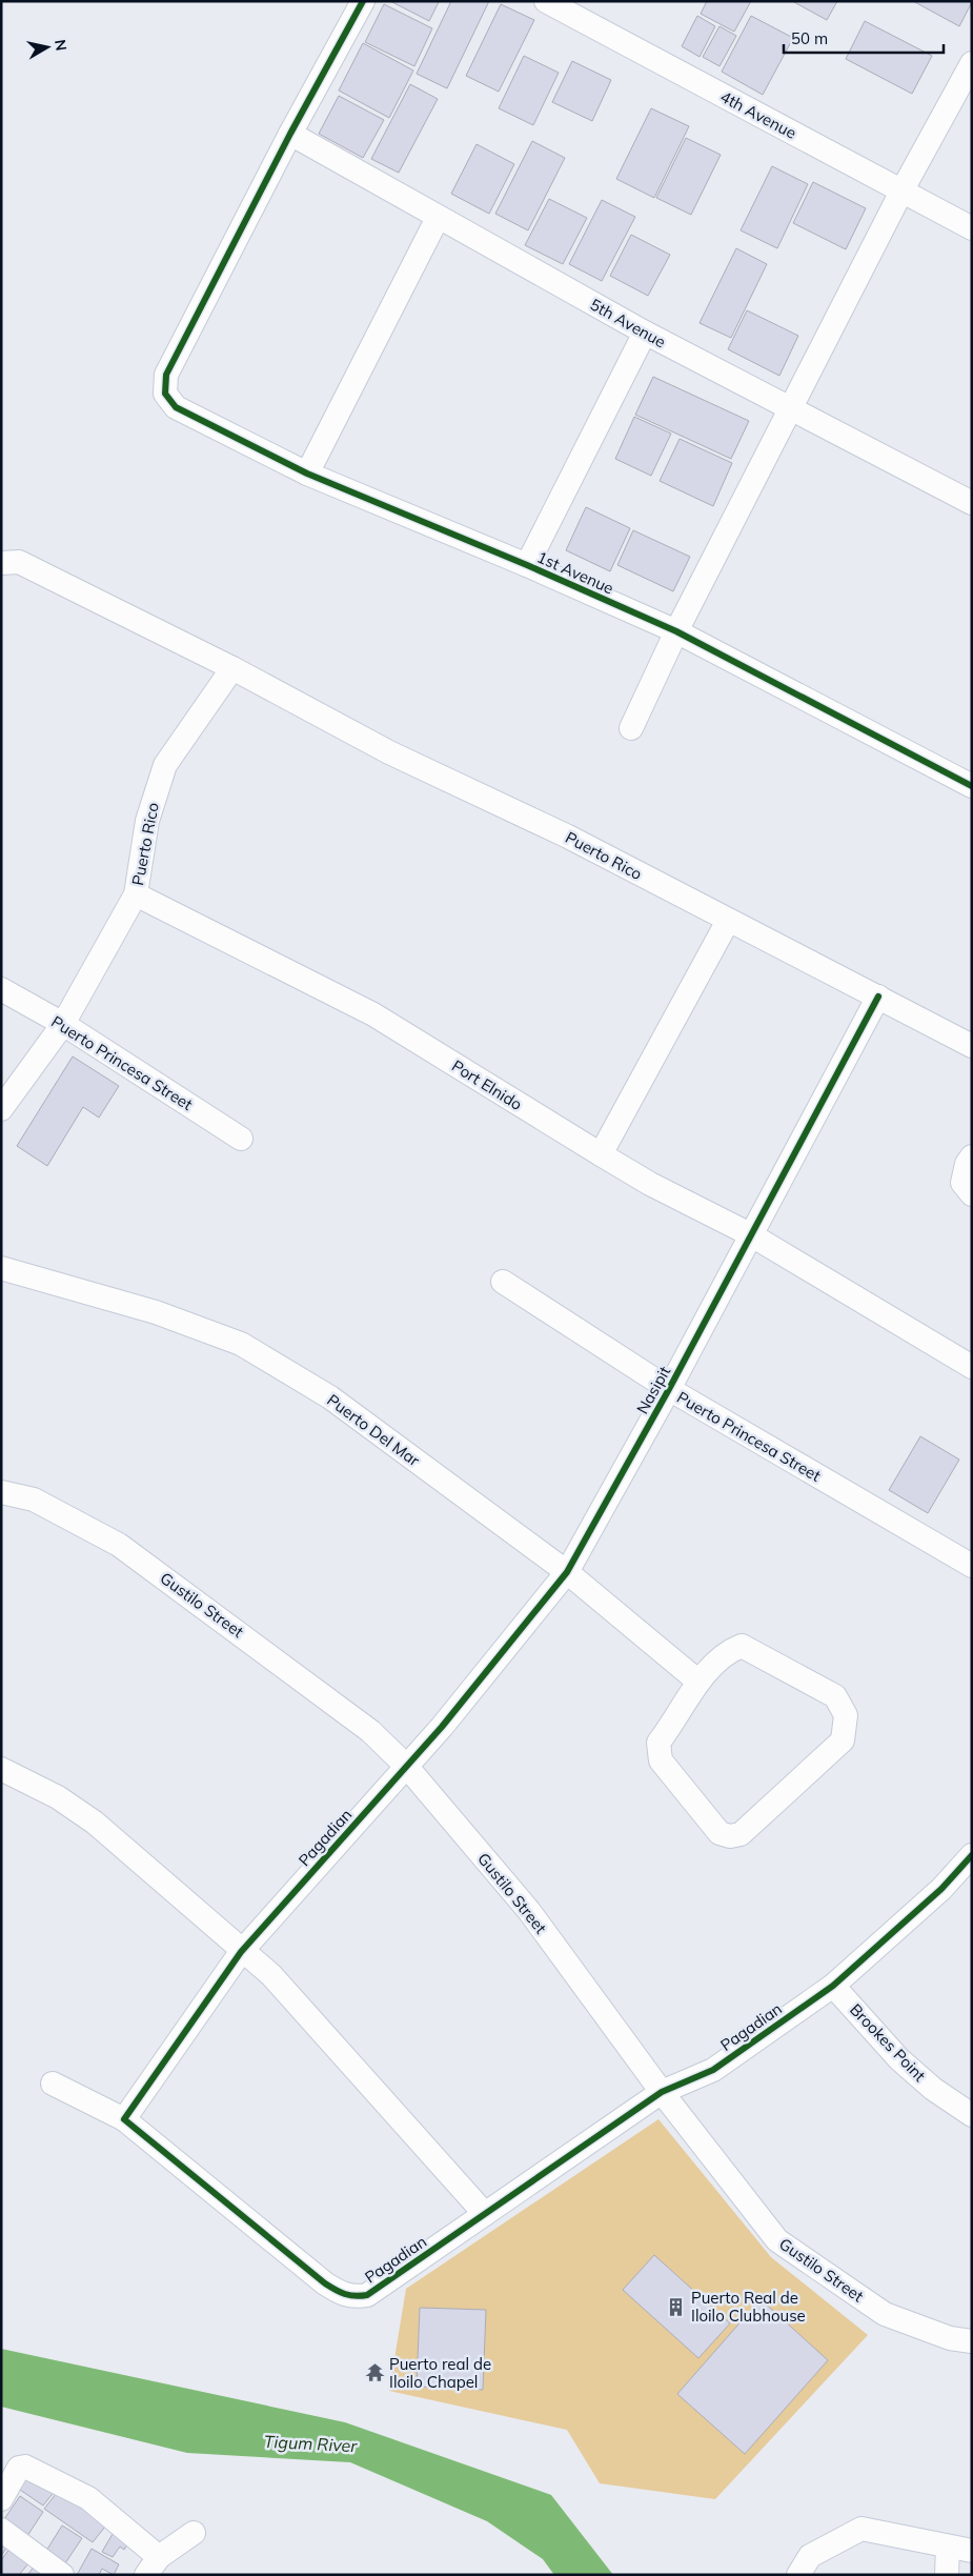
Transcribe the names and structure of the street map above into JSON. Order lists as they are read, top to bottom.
{
  "streets": {
    "street": [
      "4th Avenue",
      "5th Avenue",
      "1st Avenue",
      "Puerto Rico",
      "Puerto Princesa Street",
      "Port Elnido",
      "Nasipit",
      "Puerto Del Mar",
      "Gustilo Street",
      "Pagadian",
      "Brookes Point"
    ]
  },
  "crossings": [
    ["5th Avenue", "1st Avenue"],
    ["Puerto Rico", "Puerto Princesa Street"],
    ["Puerto Rico", "Port Elnido"],
    ["Puerto Rico", "Nasipit"],
    ["Puerto Princesa Street", "Nasipit"],
    ["Port Elnido", "Nasipit"],
    ["Nasipit", "Puerto Del Mar"],
    ["Nasipit", "Gustilo Street"],
    ["Nasipit", "Pagadian"],
    ["Gustilo Street", "Pagadian"],
    ["Pagadian", "Brookes Point"]
  ],
  "water": ["Tigum River"],
  "places": {
    "building": ["Puerto Real de Iloilo Clubhouse"],
    "temple": ["Puerto real de Iloilo Chapel"]
  },
  "scale_bar": "50 m",
  "north": "right"
}
